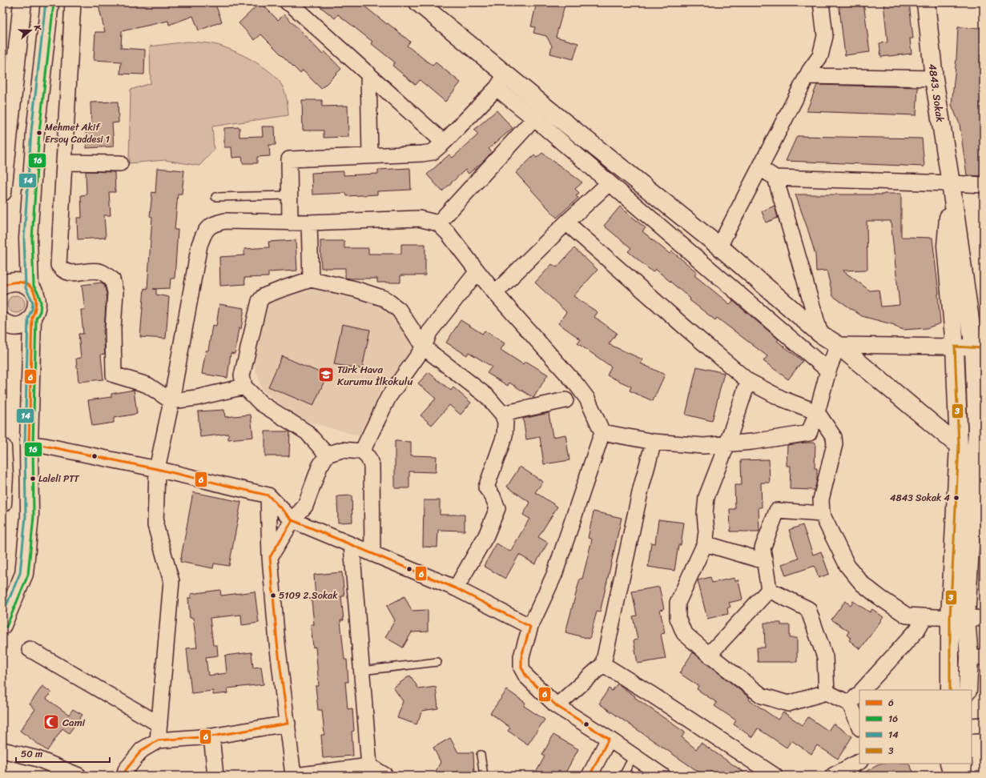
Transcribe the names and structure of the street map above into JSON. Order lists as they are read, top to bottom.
{
  "streets": {
    "street": ["4843. Sokak"]
  },
  "places": {
    "other": [
      "Mehmet Akif Ersoy Caddesi 1",
      "Laleli PTT",
      "4843 Sokak 4",
      "5109 2.Sokak"
    ],
    "school or university": ["Türk Hava Kurumu İlkokulu"],
    "mosque": ["Cami"]
  },
  "lines": [
    "transit line 14",
    "transit line 16",
    "transit line 6",
    "transit line 3"
  ],
  "legend": [
    "6",
    "16",
    "14",
    "3"
  ],
  "scale_bar": "50 m",
  "north": "right"
}
